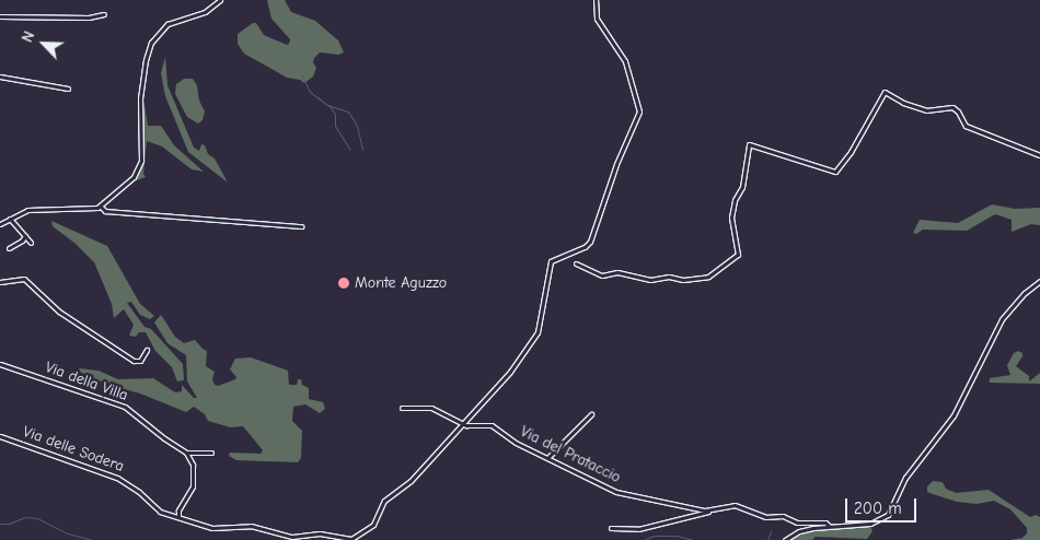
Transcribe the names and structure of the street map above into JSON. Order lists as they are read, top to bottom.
{
  "streets": {
    "street": ["Via della Villa", "Via delle Sodera", "Via del Prataccio"]
  },
  "places": ["Monte Aguzzo"],
  "scale_bar": "200 m",
  "north": "top left"
}
